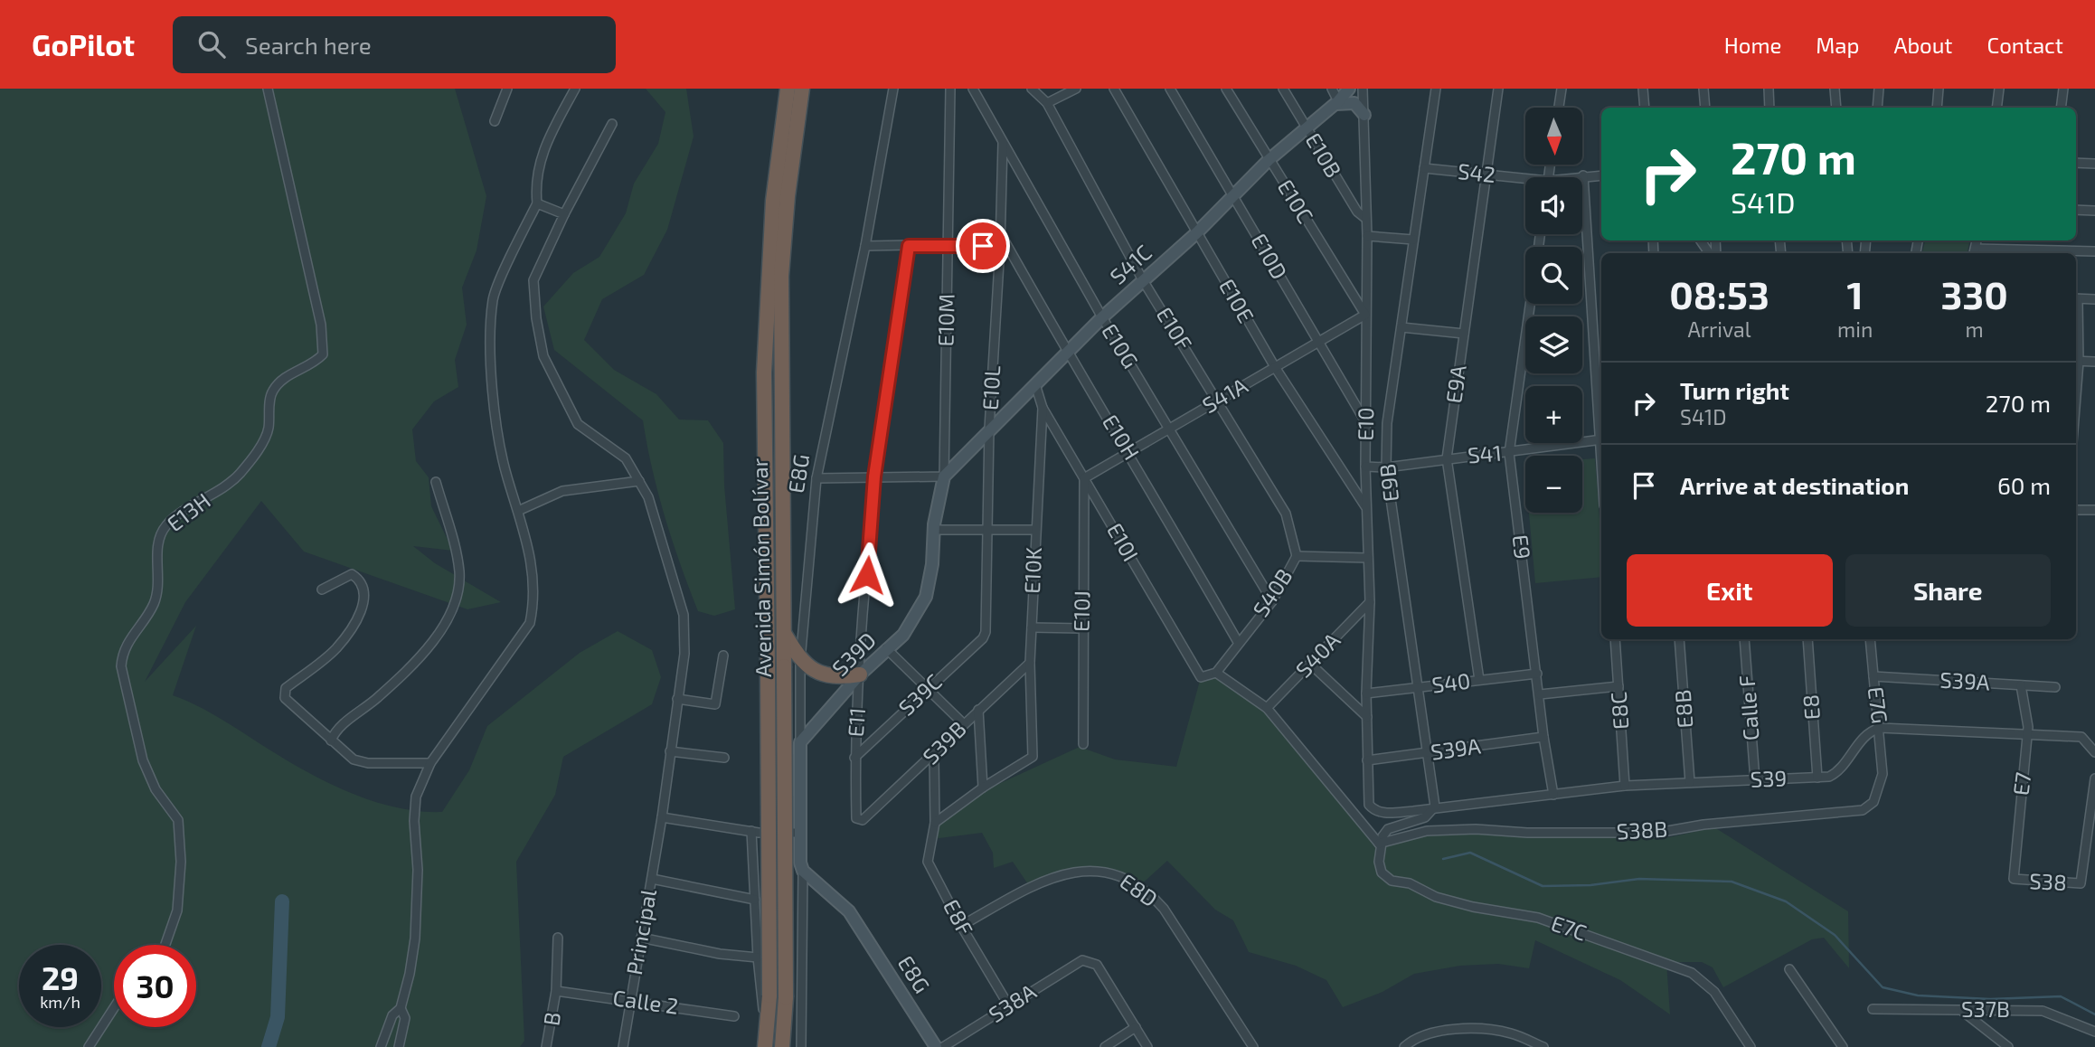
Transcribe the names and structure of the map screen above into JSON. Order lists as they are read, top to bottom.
{
  "streets": {
    "highway": ["Avenida Simón Bolívar"],
    "street": [
      "E10B",
      "S42",
      "E10C",
      "E10D",
      "S41C",
      "E10E",
      "E10M",
      "E10F",
      "E10G",
      "E9A",
      "E10L",
      "S41A",
      "E10",
      "E10H",
      "S41",
      "E8G",
      "E9B",
      "E13H",
      "E10I",
      "E9",
      "E10K",
      "S40B",
      "E10J",
      "S39D",
      "S40A",
      "S39A",
      "S40",
      "S39C",
      "E7G",
      "E8",
      "Calle F",
      "E8B",
      "E8C",
      "E11",
      "S39B",
      "S39",
      "E7",
      "S38B",
      "S38",
      "E8D",
      "E8F",
      "E7C",
      "Principal",
      "Calle 2",
      "S38A",
      "S37B",
      "B"
    ]
  },
  "crossings": [
    ["E10B", "S41C"],
    ["E10B", "E10"],
    ["S42", "E9A"],
    ["S42", "E9B"],
    ["E10C", "S41C"],
    ["E10C", "S41A"],
    ["E10C", "E10"],
    ["E10D", "S41C"],
    ["E10D", "S41A"],
    ["E10D", "E10"],
    ["S41C", "E10E"],
    ["S41C", "E10M"],
    ["S41C", "E10F"],
    ["S41C", "E10G"],
    ["S41C", "E10L"],
    ["S41C", "E10H"],
    ["S41C", "E10K"],
    ["S41C", "S39D"],
    ["E10E", "S41A"],
    ["E10E", "E10"],
    ["E10M", "S39D"],
    ["E10F", "S41A"],
    ["E10F", "S40B"],
    ["E10G", "E10L"],
    ["E10G", "S41A"],
    ["E10G", "S40B"],
    ["E9A", "S41"],
    ["E9A", "S40"],
    ["E10L", "E10H"],
    ["E10L", "S39C"],
    ["S41A", "E10"],
    ["S41A", "E10H"],
    ["S41A", "E10I"],
    ["S41A", "E10J"],
    ["E10", "S41"],
    ["E10", "E9B"],
    ["E10", "S40B"],
    ["E10", "S40A"],
    ["E10", "S39A"],
    ["E10", "S40"],
    ["E10", "S39"],
    ["E10H", "S40B"],
    ["S41", "E9B"],
    ["S41", "E9"],
    ["E8G", "S39D"],
    ["E9B", "S39A"],
    ["E9B", "S40"],
    ["E9B", "S39"],
    ["E10I", "E10K"],
    ["E10I", "S40B"],
    ["E10I", "E10J"],
    ["E9", "S39A"],
    ["E9", "S40"],
    ["E9", "S39"],
    ["E10K", "S39B"],
    ["S39D", "E11"],
    ["S39A", "E7G"],
    ["S39A", "E7"],
    ["S39C", "E11"],
    ["E7G", "S39"],
    ["E7G", "S38B"],
    ["E8", "S39"],
    ["Calle F", "S39"],
    ["E8B", "S39"],
    ["E8C", "S39"],
    ["E11", "S39B"],
    ["S39B", "E8F"],
    ["E7", "S38"],
    ["S38B", "E7C"],
    ["E8D", "E8F"],
    ["E8F", "S38A"],
    ["Principal", "Calle 2"],
    ["Calle 2", "B"]
  ],
  "north": "bottom",
  "page": {
    "header": "GoPilot",
    "search": "Search here",
    "nav": [
      "Home",
      "Map",
      "About",
      "Contact"
    ],
    "map_buttons": ["+", "−"],
    "turn": ["270 m", "S41D"],
    "eta": [
      "08:53",
      "Arrival",
      "1",
      "min",
      "330",
      "m"
    ],
    "list": [
      {
        "name": "Turn right",
        "note": "S41D",
        "value": "270 m"
      },
      {
        "name": "Arrive at destination",
        "value": "60 m"
      }
    ],
    "buttons": ["Exit", "Share"],
    "speed": "29 km/h",
    "limit": "30"
  }
}
